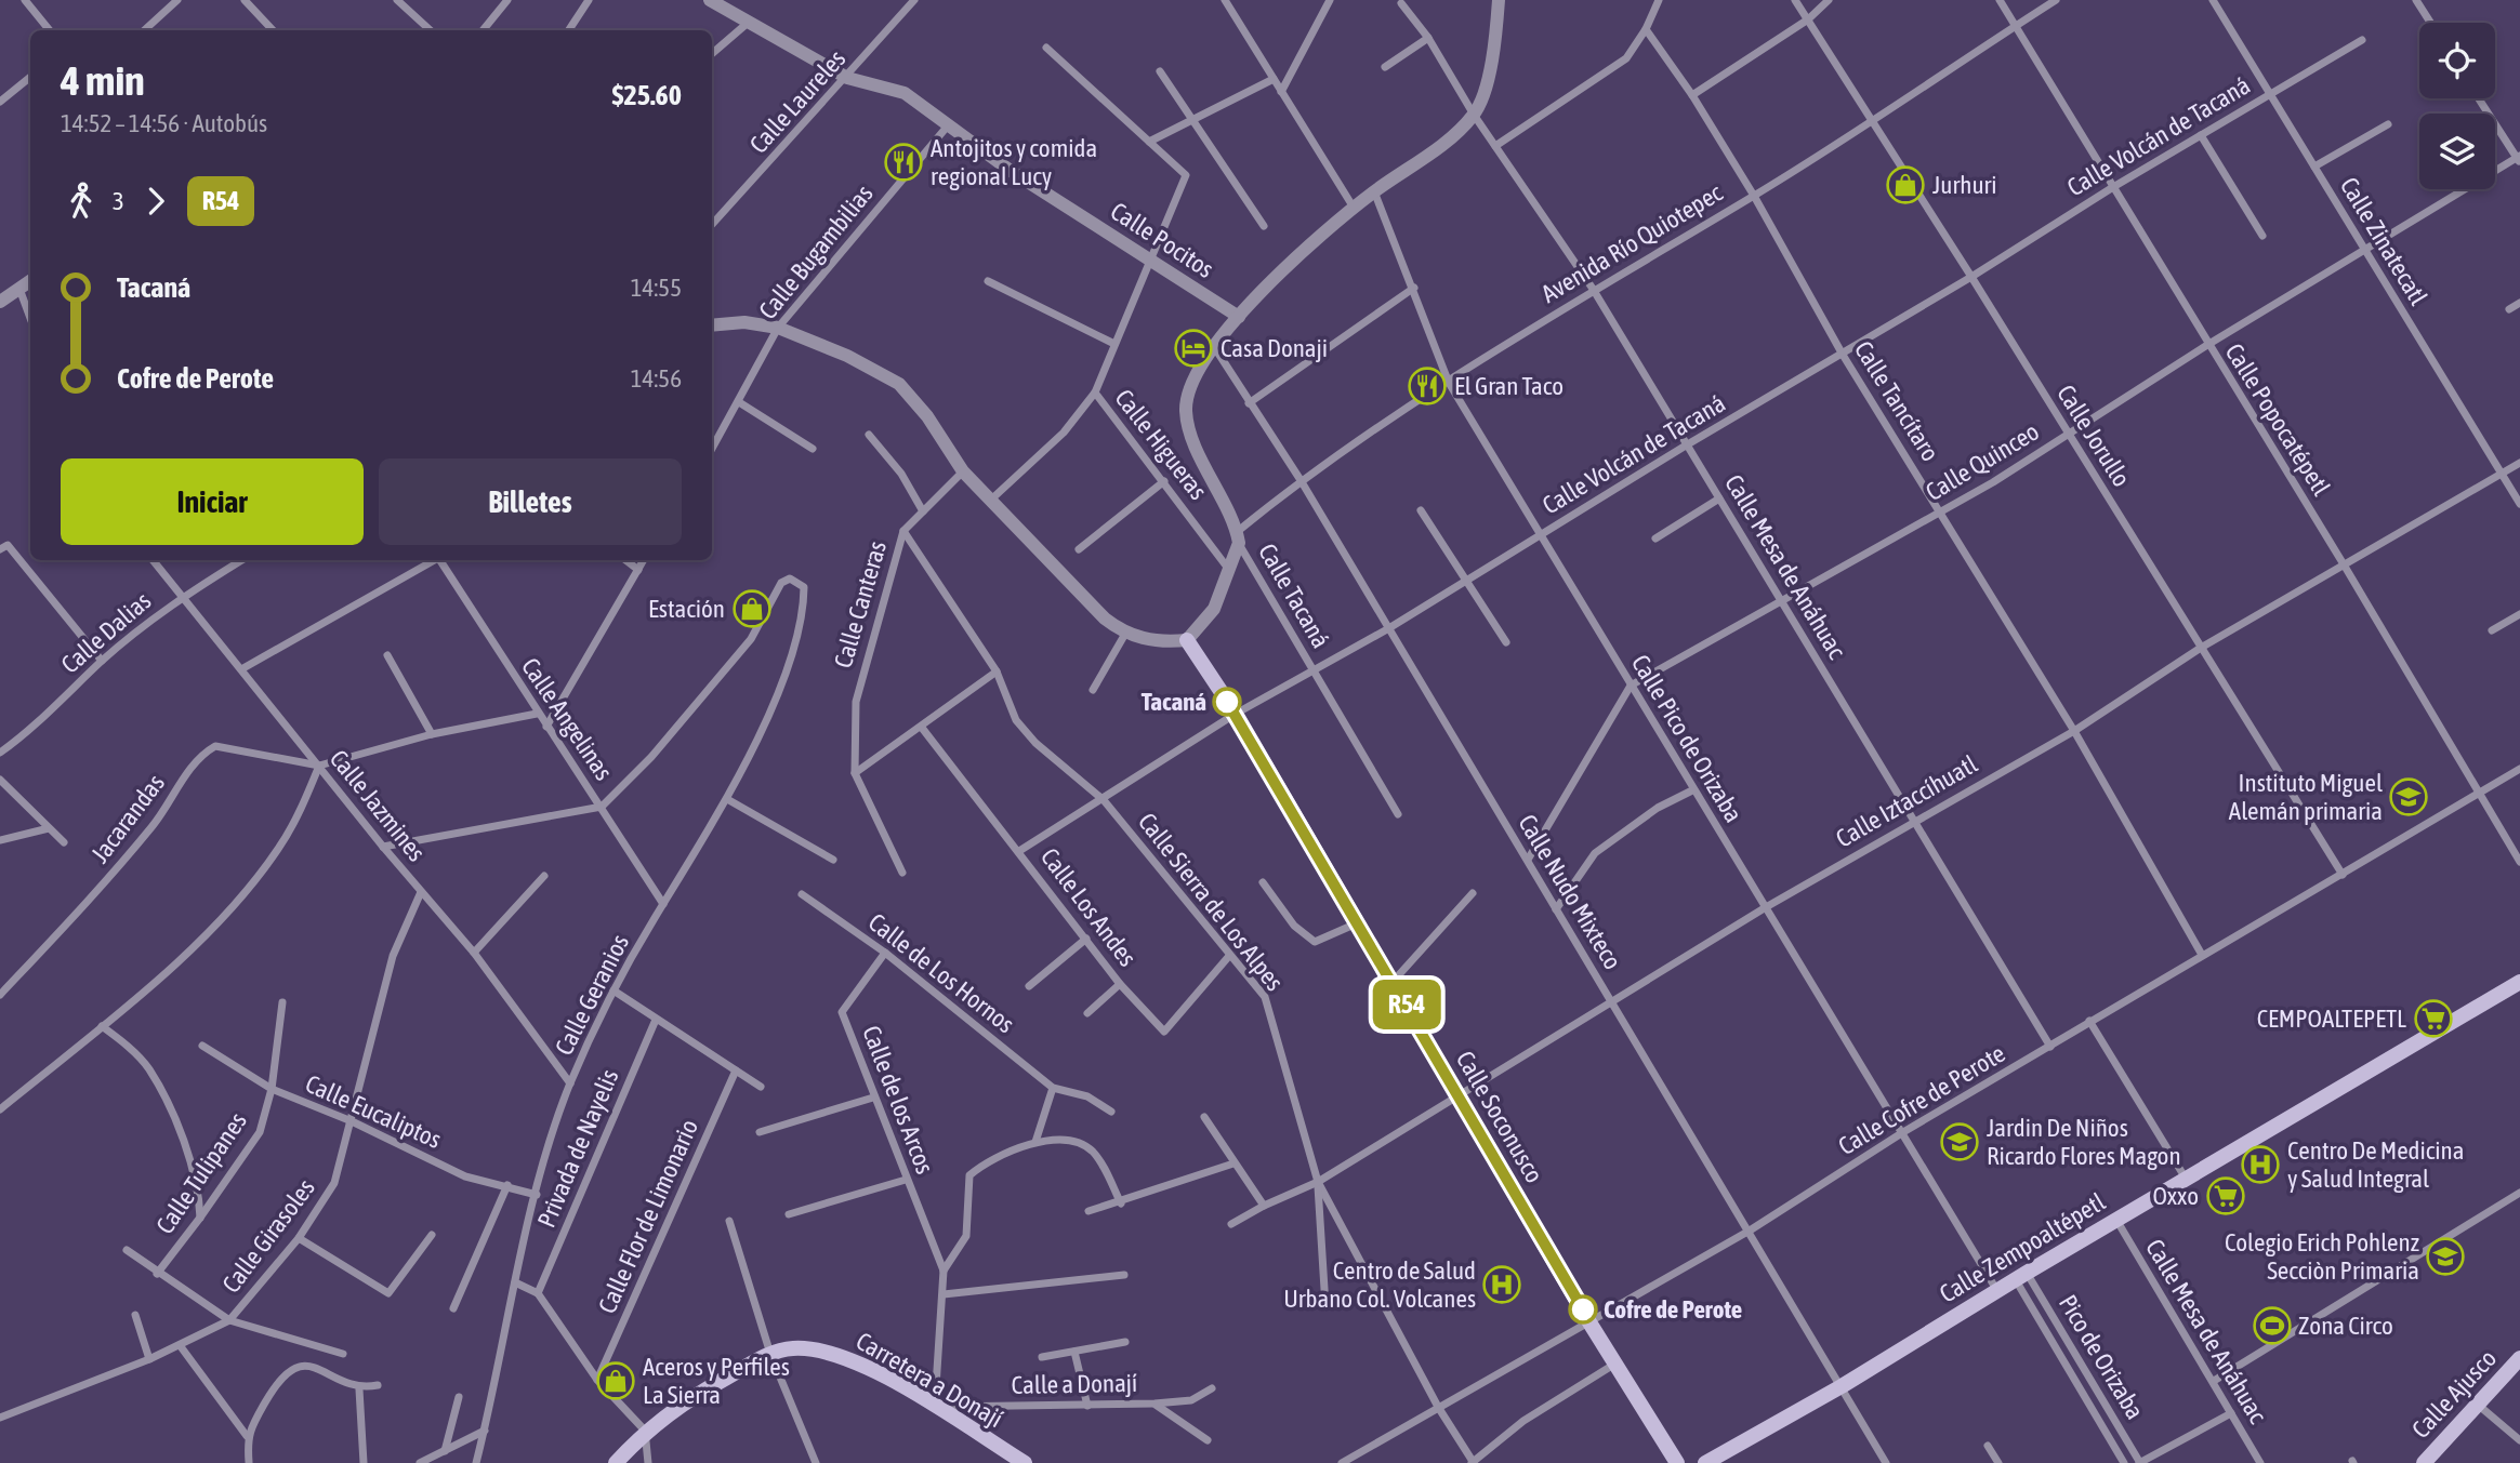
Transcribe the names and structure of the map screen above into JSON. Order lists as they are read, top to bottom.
{
  "streets": {
    "main road": [
      "Calle Soconusco",
      "Calle Zempoaltépetl",
      "Carretera a Donají",
      "Calle Ajusco"
    ],
    "street": [
      "Calle Laureles",
      "Calle Volcán de Tacaná",
      "Calle Pocitos",
      "Calle Zinatecatl",
      "Avenida Río Quiotepec",
      "Calle Bugambilias",
      "Calle Tancítaro",
      "Calle Popocatépetl",
      "Calle Jorullo",
      "Calle Higueras",
      "Calle Quinceo",
      "Calle Mesa de Anáhuac",
      "Calle Tacaná",
      "Calle Canteras",
      "Calle Dalias",
      "Calle Angelinas",
      "Calle Pico de Orizaba",
      "Calle Iztaccíhuatl",
      "Calle Jazmines",
      "Jacarandas",
      "Calle Nudo Mixteco",
      "Calle Sierra de Los Alpes",
      "Calle Los Andes",
      "Calle de Los Hornos",
      "Calle Geranios",
      "Calle de los Arcos",
      "Calle Cofre de Perote",
      "Calle Eucaliptos",
      "Privada de Nayelis",
      "Calle Tulipanes",
      "Calle Flor de Limonario",
      "Calle Girasoles",
      "Pico de Orizaba",
      "Calle a Donají"
    ]
  },
  "crossings": [
    ["Calle Laureles", "Calle Pocitos"],
    ["Calle Volcán de Tacaná", "Calle Zinatecatl"],
    ["Calle Volcán de Tacaná", "Calle Tancítaro"],
    ["Calle Volcán de Tacaná", "Calle Popocatépetl"],
    ["Calle Volcán de Tacaná", "Calle Jorullo"],
    ["Calle Volcán de Tacaná", "Calle Mesa de Anáhuac"],
    ["Calle Volcán de Tacaná", "Calle Tacaná"],
    ["Calle Volcán de Tacaná", "Calle Pico de Orizaba"],
    ["Calle Volcán de Tacaná", "Calle Nudo Mixteco"],
    ["Calle Volcán de Tacaná", "Calle Sierra de Los Alpes"],
    ["Calle Volcán de Tacaná", "Calle Los Andes"],
    ["Calle Volcán de Tacaná", "Calle Soconusco"],
    ["Calle Pocitos", "Calle Bugambilias"],
    ["Calle Pocitos", "Calle Higueras"],
    ["Calle Zinatecatl", "Calle Quinceo"],
    ["Calle Zinatecatl", "Calle Iztaccíhuatl"],
    ["Avenida Río Quiotepec", "Calle Tancítaro"],
    ["Avenida Río Quiotepec", "Calle Popocatépetl"],
    ["Avenida Río Quiotepec", "Calle Jorullo"],
    ["Avenida Río Quiotepec", "Calle Mesa de Anáhuac"],
    ["Avenida Río Quiotepec", "Calle Tacaná"],
    ["Avenida Río Quiotepec", "Calle Pico de Orizaba"],
    ["Avenida Río Quiotepec", "Calle Nudo Mixteco"],
    ["Calle Tancítaro", "Calle Quinceo"],
    ["Calle Tancítaro", "Calle Iztaccíhuatl"],
    ["Calle Tancítaro", "Calle Cofre de Perote"],
    ["Calle Popocatépetl", "Calle Quinceo"],
    ["Calle Popocatépetl", "Calle Iztaccíhuatl"],
    ["Calle Popocatépetl", "Calle Cofre de Perote"],
    ["Calle Jorullo", "Calle Quinceo"],
    ["Calle Jorullo", "Calle Iztaccíhuatl"],
    ["Calle Jorullo", "Calle Cofre de Perote"],
    ["Calle Quinceo", "Calle Mesa de Anáhuac"],
    ["Calle Quinceo", "Calle Pico de Orizaba"],
    ["Calle Quinceo", "Calle Nudo Mixteco"],
    ["Calle Mesa de Anáhuac", "Calle Iztaccíhuatl"],
    ["Calle Mesa de Anáhuac", "Calle Cofre de Perote"],
    ["Calle Mesa de Anáhuac", "Calle Zempoaltépetl"],
    ["Calle Canteras", "Calle Sierra de Los Alpes"],
    ["Calle Dalias", "Calle Jazmines"],
    ["Calle Angelinas", "Calle Geranios"],
    ["Calle Pico de Orizaba", "Calle Iztaccíhuatl"],
    ["Calle Pico de Orizaba", "Calle Cofre de Perote"],
    ["Calle Pico de Orizaba", "Calle Zempoaltépetl"],
    ["Calle Iztaccíhuatl", "Calle Nudo Mixteco"],
    ["Calle Iztaccíhuatl", "Calle Sierra de Los Alpes"],
    ["Calle Iztaccíhuatl", "Calle Soconusco"],
    ["Calle Jazmines", "Jacarandas"],
    ["Calle Jazmines", "Calle Geranios"],
    ["Calle Jazmines", "Calle Girasoles"],
    ["Calle Nudo Mixteco", "Calle Cofre de Perote"],
    ["Calle Nudo Mixteco", "Calle Zempoaltépetl"],
    ["Calle Sierra de Los Alpes", "Calle Los Andes"],
    ["Calle Sierra de Los Alpes", "Calle Cofre de Perote"],
    ["Calle de Los Hornos", "Calle de los Arcos"],
    ["Calle Geranios", "Calle Eucaliptos"],
    ["Calle de los Arcos", "Carretera a Donají"],
    ["Calle de los Arcos", "Calle a Donají"],
    ["Calle Cofre de Perote", "Calle Soconusco"],
    ["Calle Eucaliptos", "Calle Tulipanes"],
    ["Calle Eucaliptos", "Calle Girasoles"],
    ["Calle Zempoaltépetl", "Pico de Orizaba"],
    ["Carretera a Donají", "Calle a Donají"]
  ],
  "places": {
    "restaurant": ["Antojitos y comida regional Lucy", "El Gran Taco"],
    "shop": ["Jurhuri", "Estación", "Aceros y Perfiles La Sierra"],
    "hotel": ["Casa Donaji"],
    "other": ["Tacaná", "Cofre de Perote"],
    "school or university": ["Instituto Miguel Alemán primaria", "Jardin De Niños Ricardo Flores Magon", "Colegio Erich Pohlenz Secciòn Primaria"],
    "supermarket": ["CEMPOALTEPETL", "Oxxo"],
    "hospital": ["Centro De Medicina y Salud Integral", "Centro de Salud Urbano Col. Volcanes"],
    "sports": ["Zona Circo"]
  },
  "lines": ["bus line R54"],
  "page": {
    "on_map": "R54",
    "heading": ["4 min", "14:52 – 14:56 · Autobús", "$25.60"],
    "legs": ["3", "R54"],
    "list": [
      {
        "name": "Tacaná",
        "value": "14:55"
      },
      {
        "name": "Cofre de Perote",
        "value": "14:56"
      }
    ],
    "buttons": ["Iniciar", "Billetes"]
  }
}
